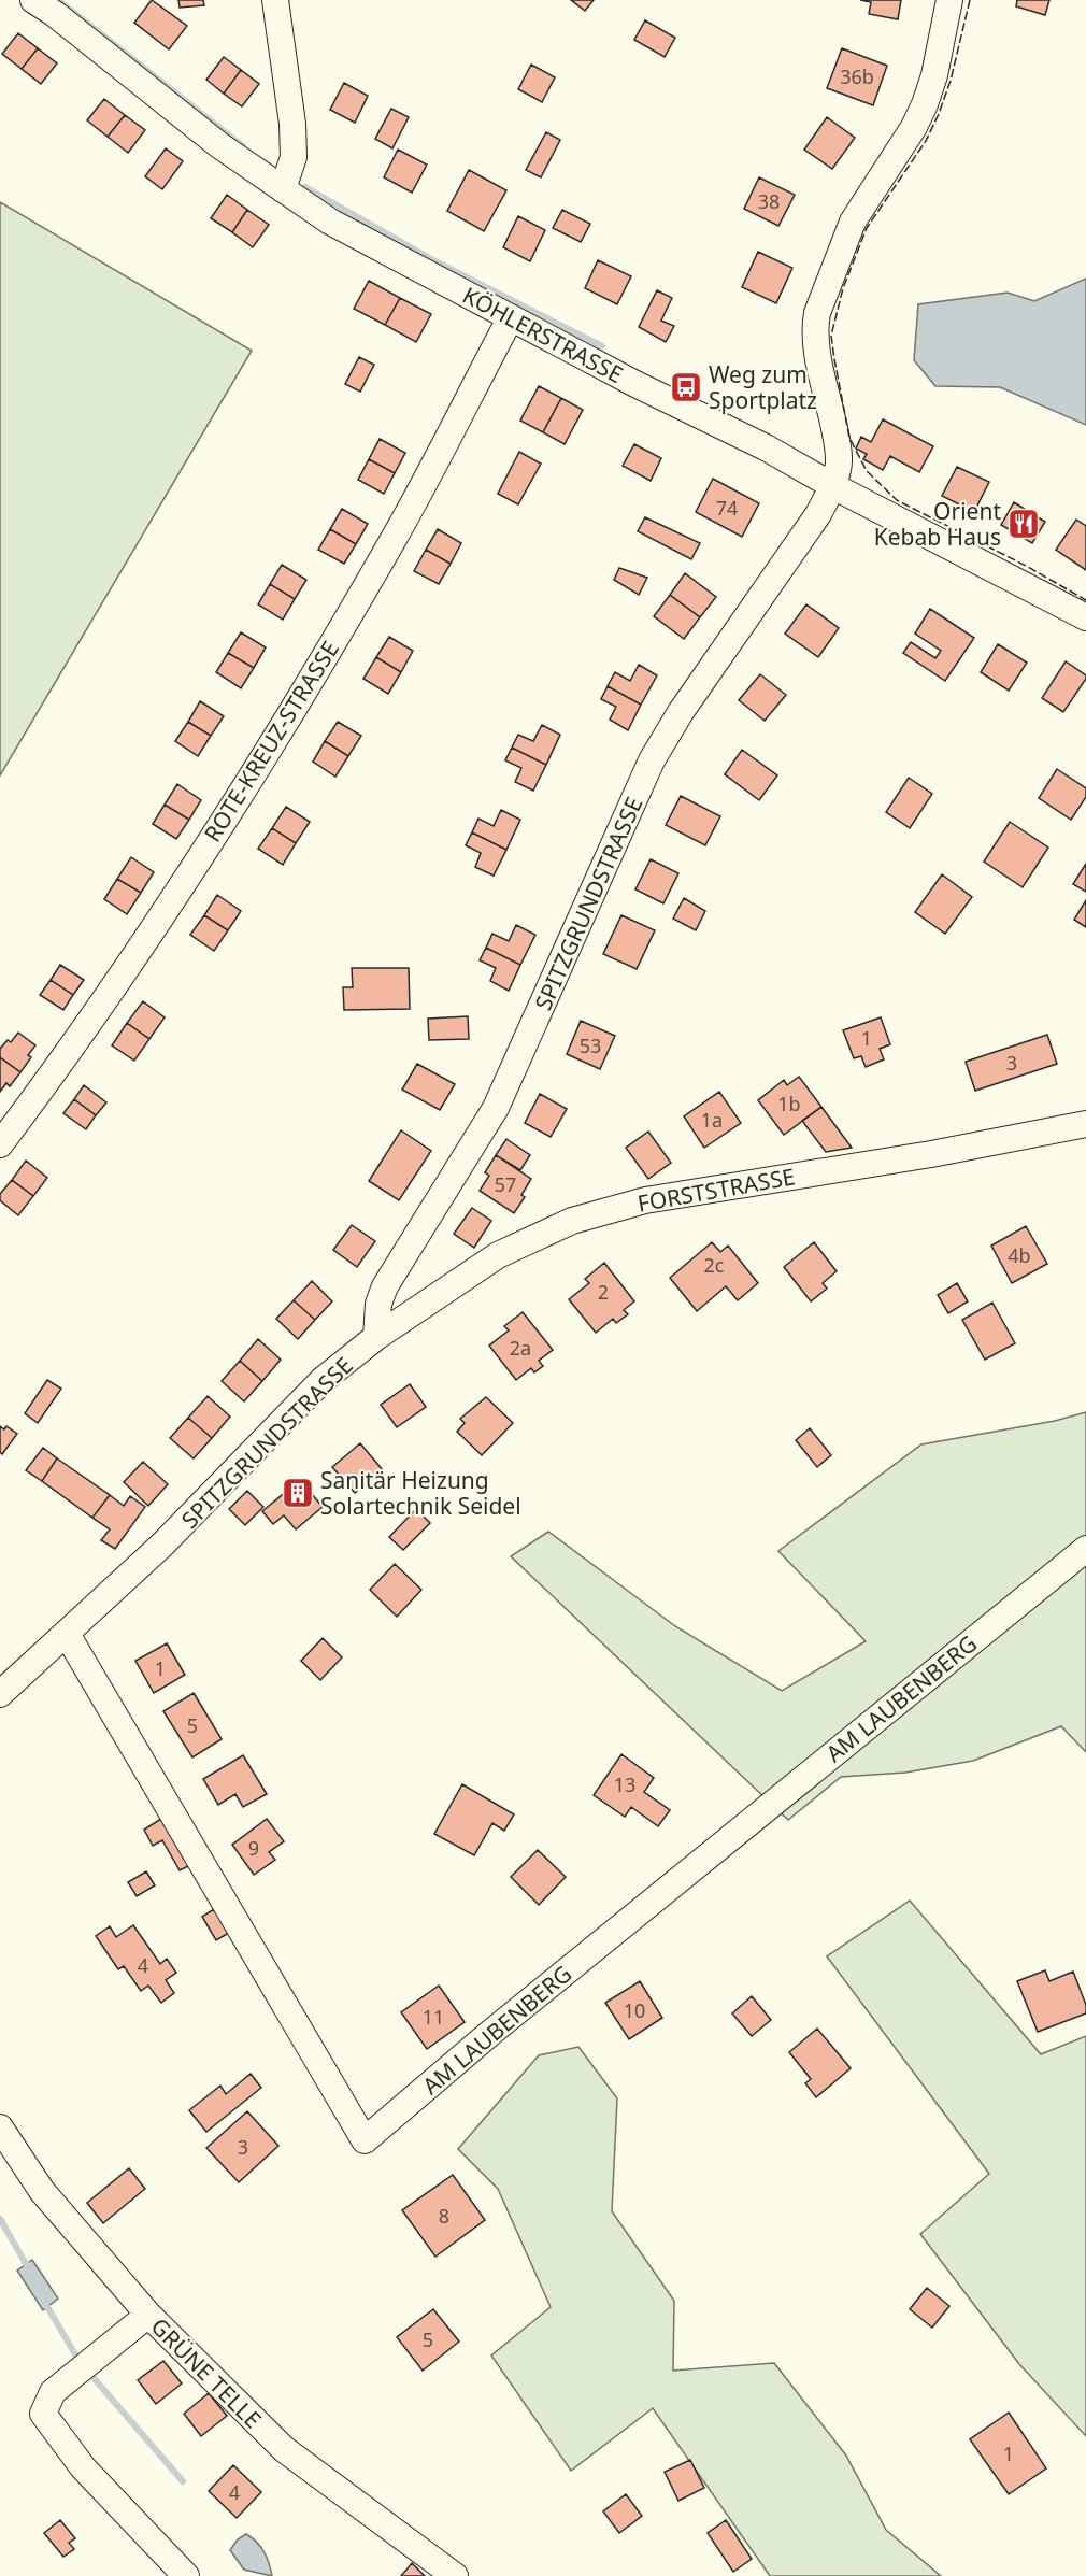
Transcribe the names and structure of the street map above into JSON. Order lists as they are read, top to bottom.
{
  "streets": {
    "street": [
      "KÖHLERSTRASSE",
      "ROTE-KREUZ-STRASSE",
      "SPITZGRUNDSTRASSE",
      "FORSTSTRASSE",
      "AM LAUBENBERG",
      "GRÜNE TELLE"
    ]
  },
  "crossings": [
    ["KÖHLERSTRASSE", "ROTE-KREUZ-STRASSE"],
    ["KÖHLERSTRASSE", "SPITZGRUNDSTRASSE"],
    ["SPITZGRUNDSTRASSE", "FORSTSTRASSE"],
    ["SPITZGRUNDSTRASSE", "AM LAUBENBERG"]
  ],
  "places": {
    "bus stop": ["Weg zum Sportplatz"],
    "restaurant": ["Orient Kebab Haus"],
    "building": ["Sanitär Heizung Solartechnik Seidel"]
  },
  "house_numbers": [
    "36b",
    "38",
    "74",
    "1",
    "53",
    "3",
    "1b",
    "1a",
    "57",
    "4b",
    "2c",
    "2",
    "2a",
    "1",
    "5",
    "13",
    "9",
    "4",
    "10",
    "11",
    "3",
    "8",
    "5",
    "1",
    "4"
  ]
}
